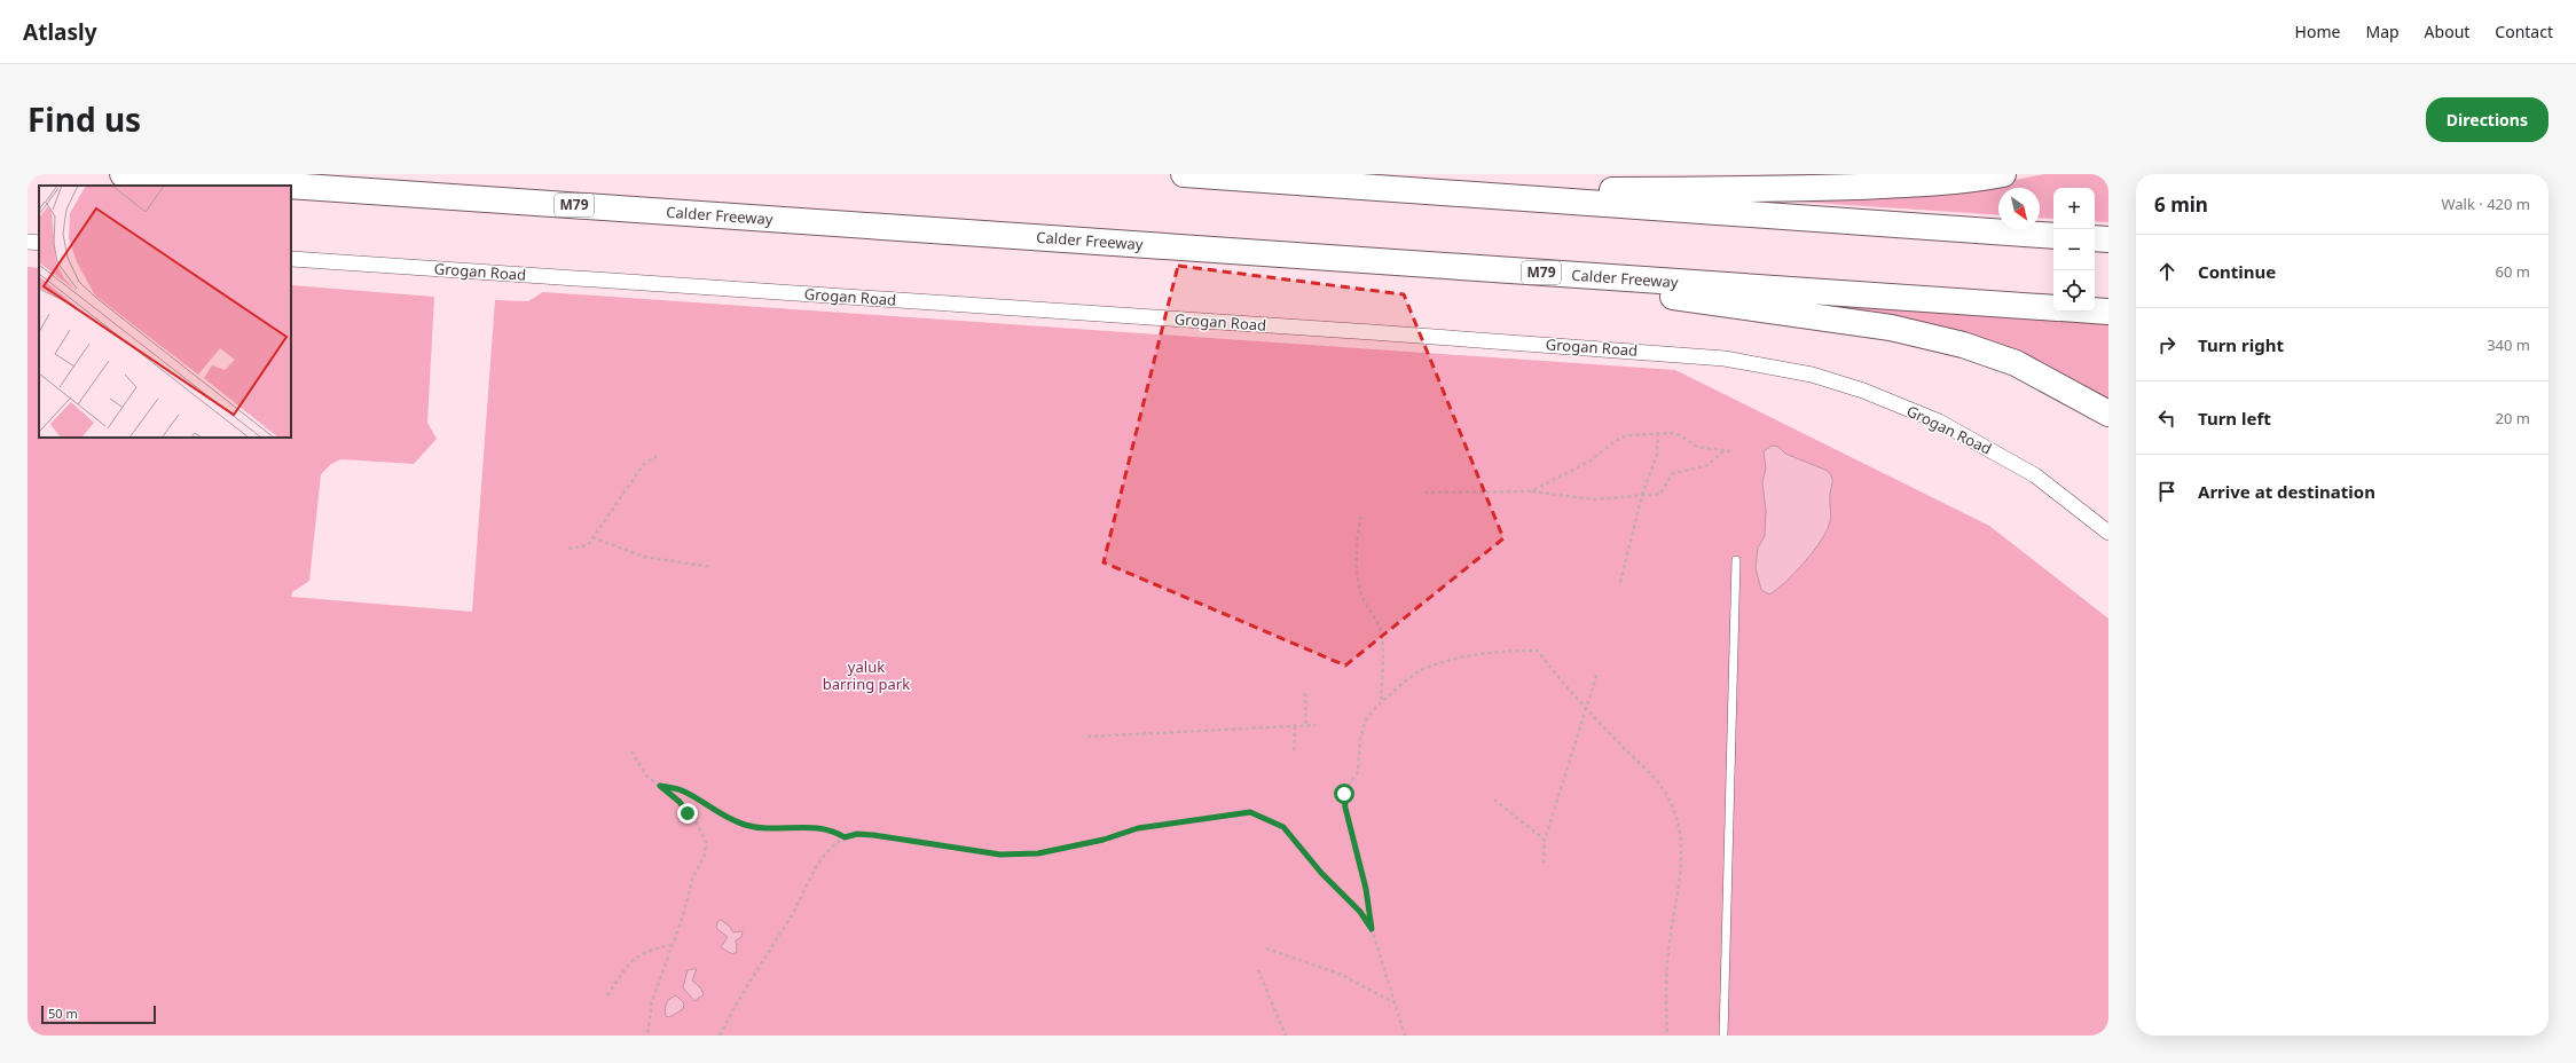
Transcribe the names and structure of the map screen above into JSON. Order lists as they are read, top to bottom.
{
  "streets": {
    "highway": ["M79", "Calder Freeway"],
    "street": ["Grogan Road"]
  },
  "parks": ["yaluk barring park"],
  "scale_bar": "50 m",
  "north": "bottom right",
  "page": {
    "header": "Atlasly",
    "nav": [
      "Home",
      "Map",
      "About",
      "Contact"
    ],
    "title": "Find us",
    "buttons": "Directions",
    "heading": ["6 min", "Walk · 420 m"],
    "map_buttons": ["+", "−"],
    "list": [
      ["Continue", "60 m"],
      ["Turn right", "340 m"],
      ["Turn left", "20 m"],
      "Arrive at destination"
    ],
    "scale": "50 m"
  }
}
